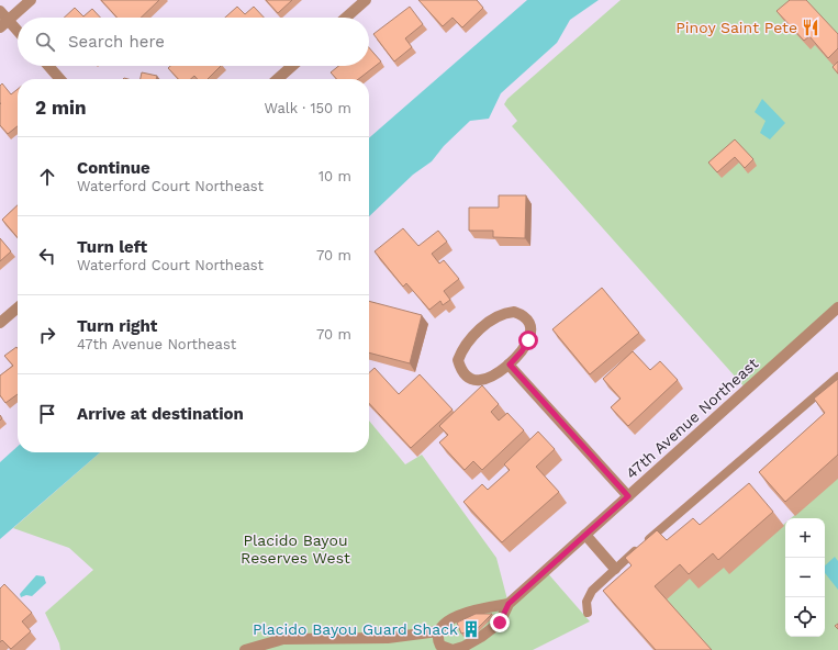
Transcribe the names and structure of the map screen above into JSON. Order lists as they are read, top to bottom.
{
  "streets": {
    "street": ["47th Avenue Northeast"]
  },
  "parks": ["Placido Bayou Reserves West"],
  "places": {
    "restaurant": ["Pinoy Saint Pete"],
    "building": ["Placido Bayou Guard Shack"]
  },
  "page": {
    "search": "Search here",
    "heading": ["2 min", "Walk · 150 m"],
    "list": [
      ["Continue", "Waterford Court Northeast", "10 m"],
      ["Turn left", "Waterford Court Northeast", "70 m"],
      ["Turn right", "47th Avenue Northeast", "70 m"],
      "Arrive at destination"
    ],
    "map_buttons": ["+", "−"]
  }
}
